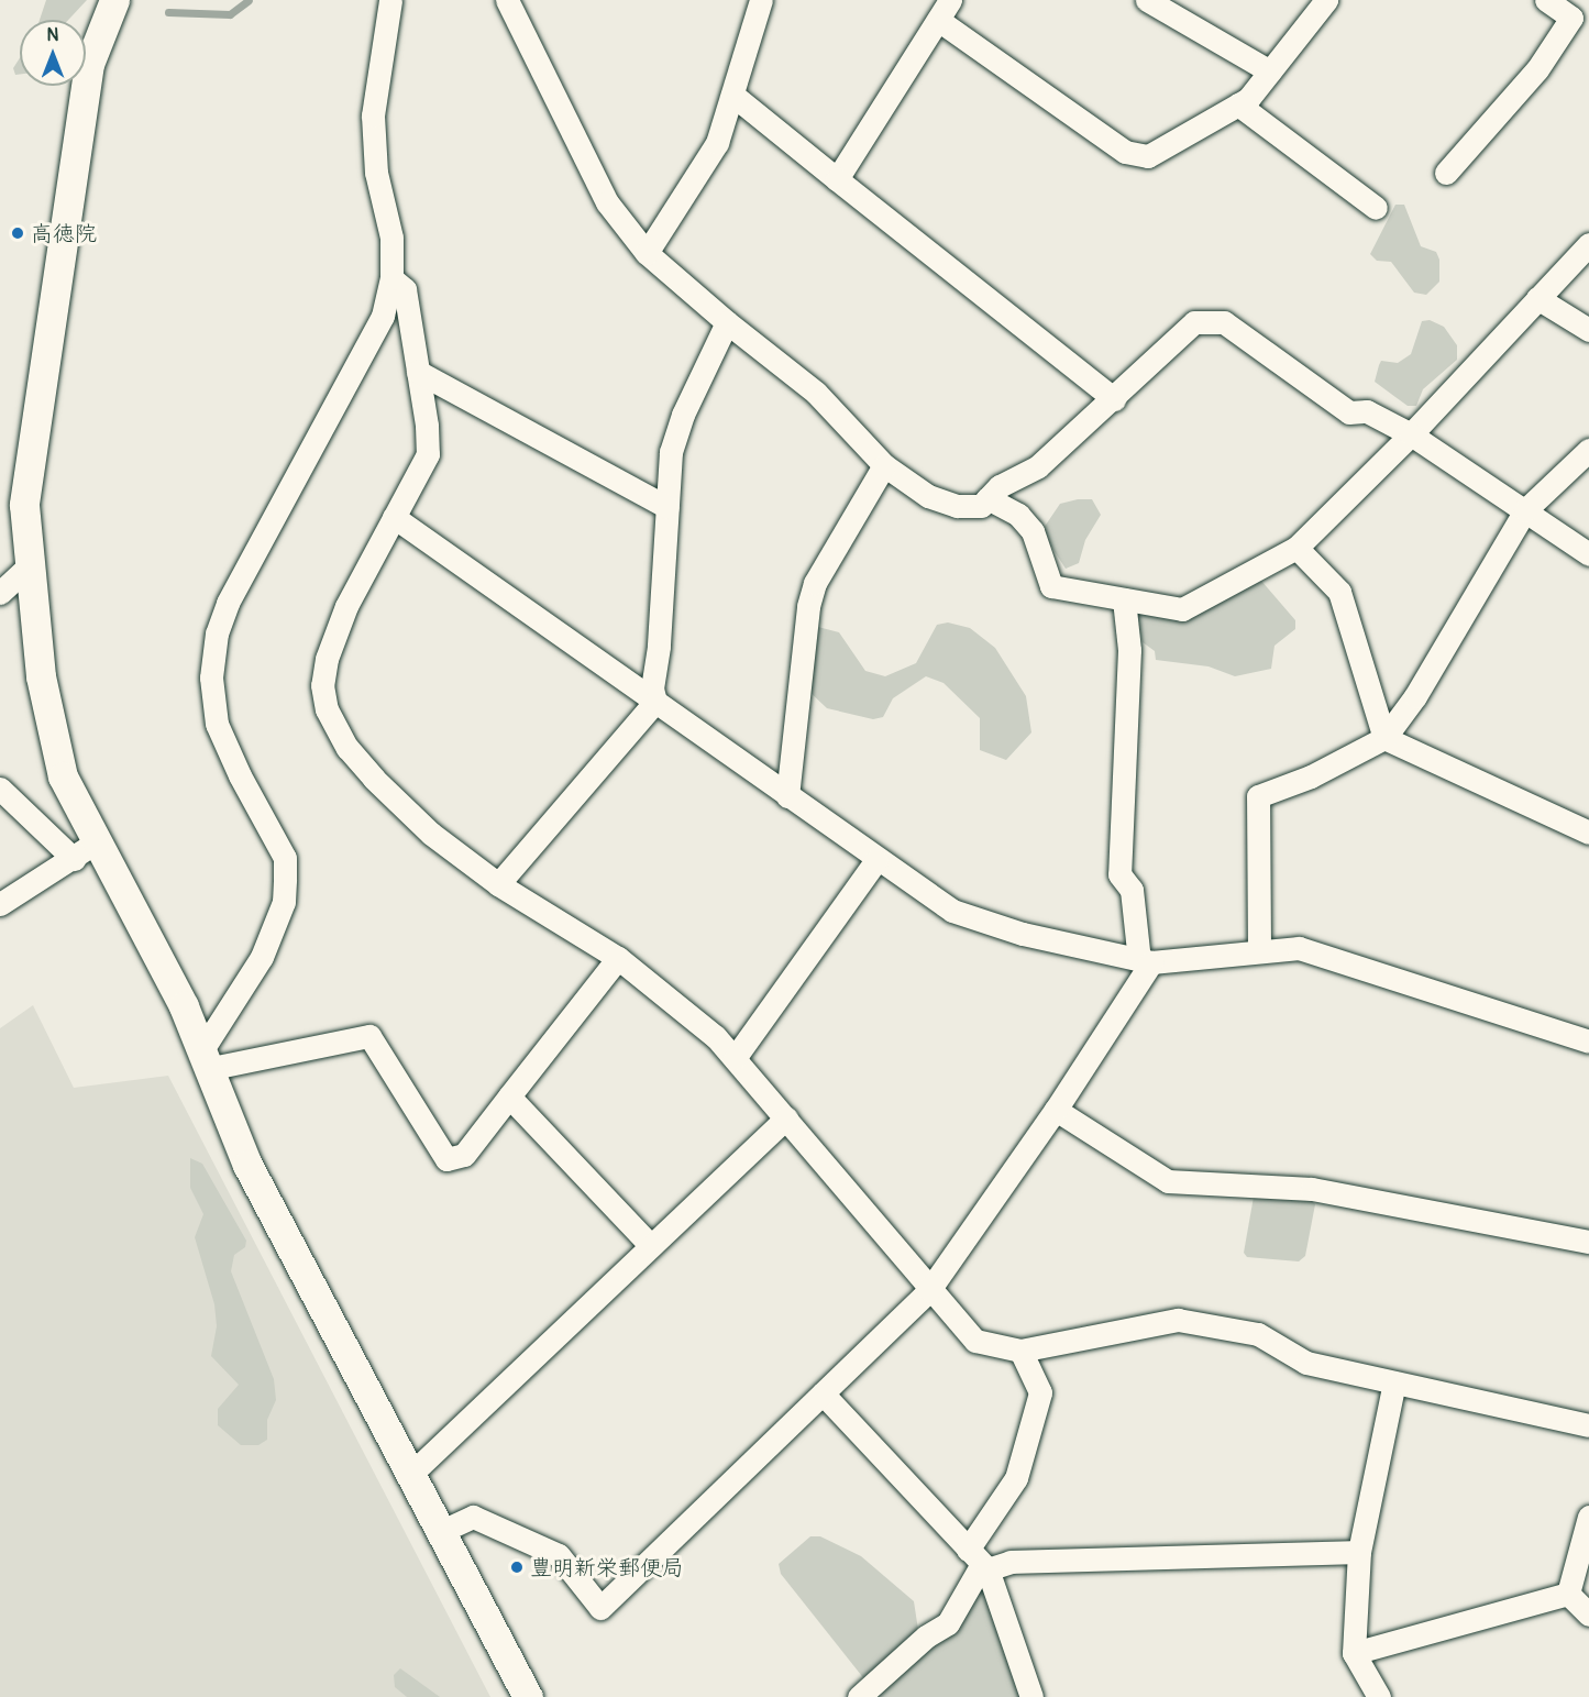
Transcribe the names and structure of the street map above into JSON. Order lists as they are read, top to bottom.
{
  "places": ["高徳院", "豊明新栄郵便局"],
  "north": "top"
}
